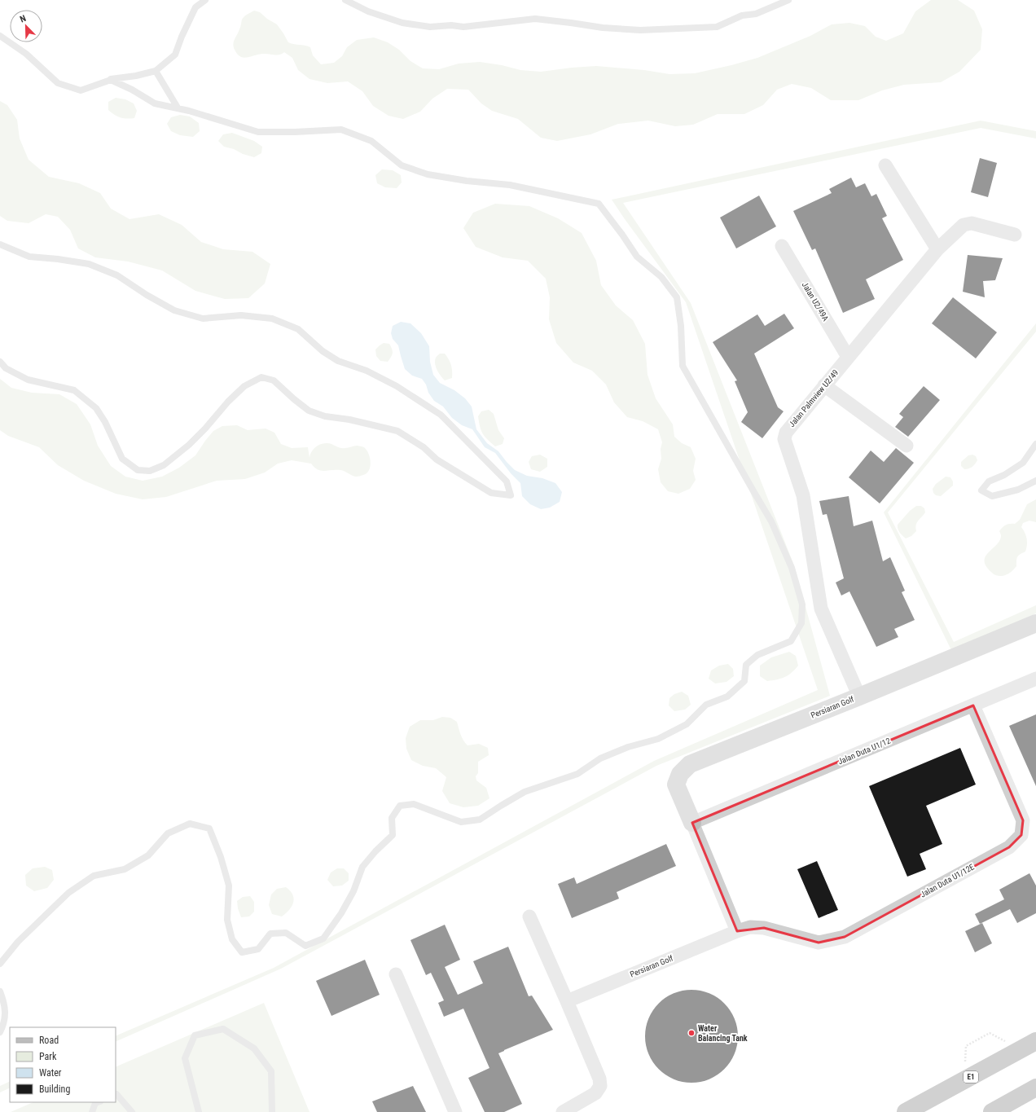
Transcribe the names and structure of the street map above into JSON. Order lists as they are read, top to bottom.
{
  "streets": {
    "highway": ["E1"],
    "street": [
      "Jalan U2/49A",
      "Jalan Palmview U2/49",
      "Persiaran Golf",
      "Jalan Duta U1/12",
      "Jalan Duta U1/12E"
    ]
  },
  "crossings": [
    ["Jalan U2/49A", "Jalan Palmview U2/49"],
    ["Jalan Palmview U2/49", "Persiaran Golf"],
    ["Persiaran Golf", "Jalan Duta U1/12"],
    ["Persiaran Golf", "Jalan Duta U1/12E"],
    ["Jalan Duta U1/12", "Jalan Duta U1/12E"]
  ],
  "places": ["Water Balancing Tank"],
  "legend": [
    "Road",
    "Park",
    "Water",
    "Building"
  ],
  "north": "top left"
}
